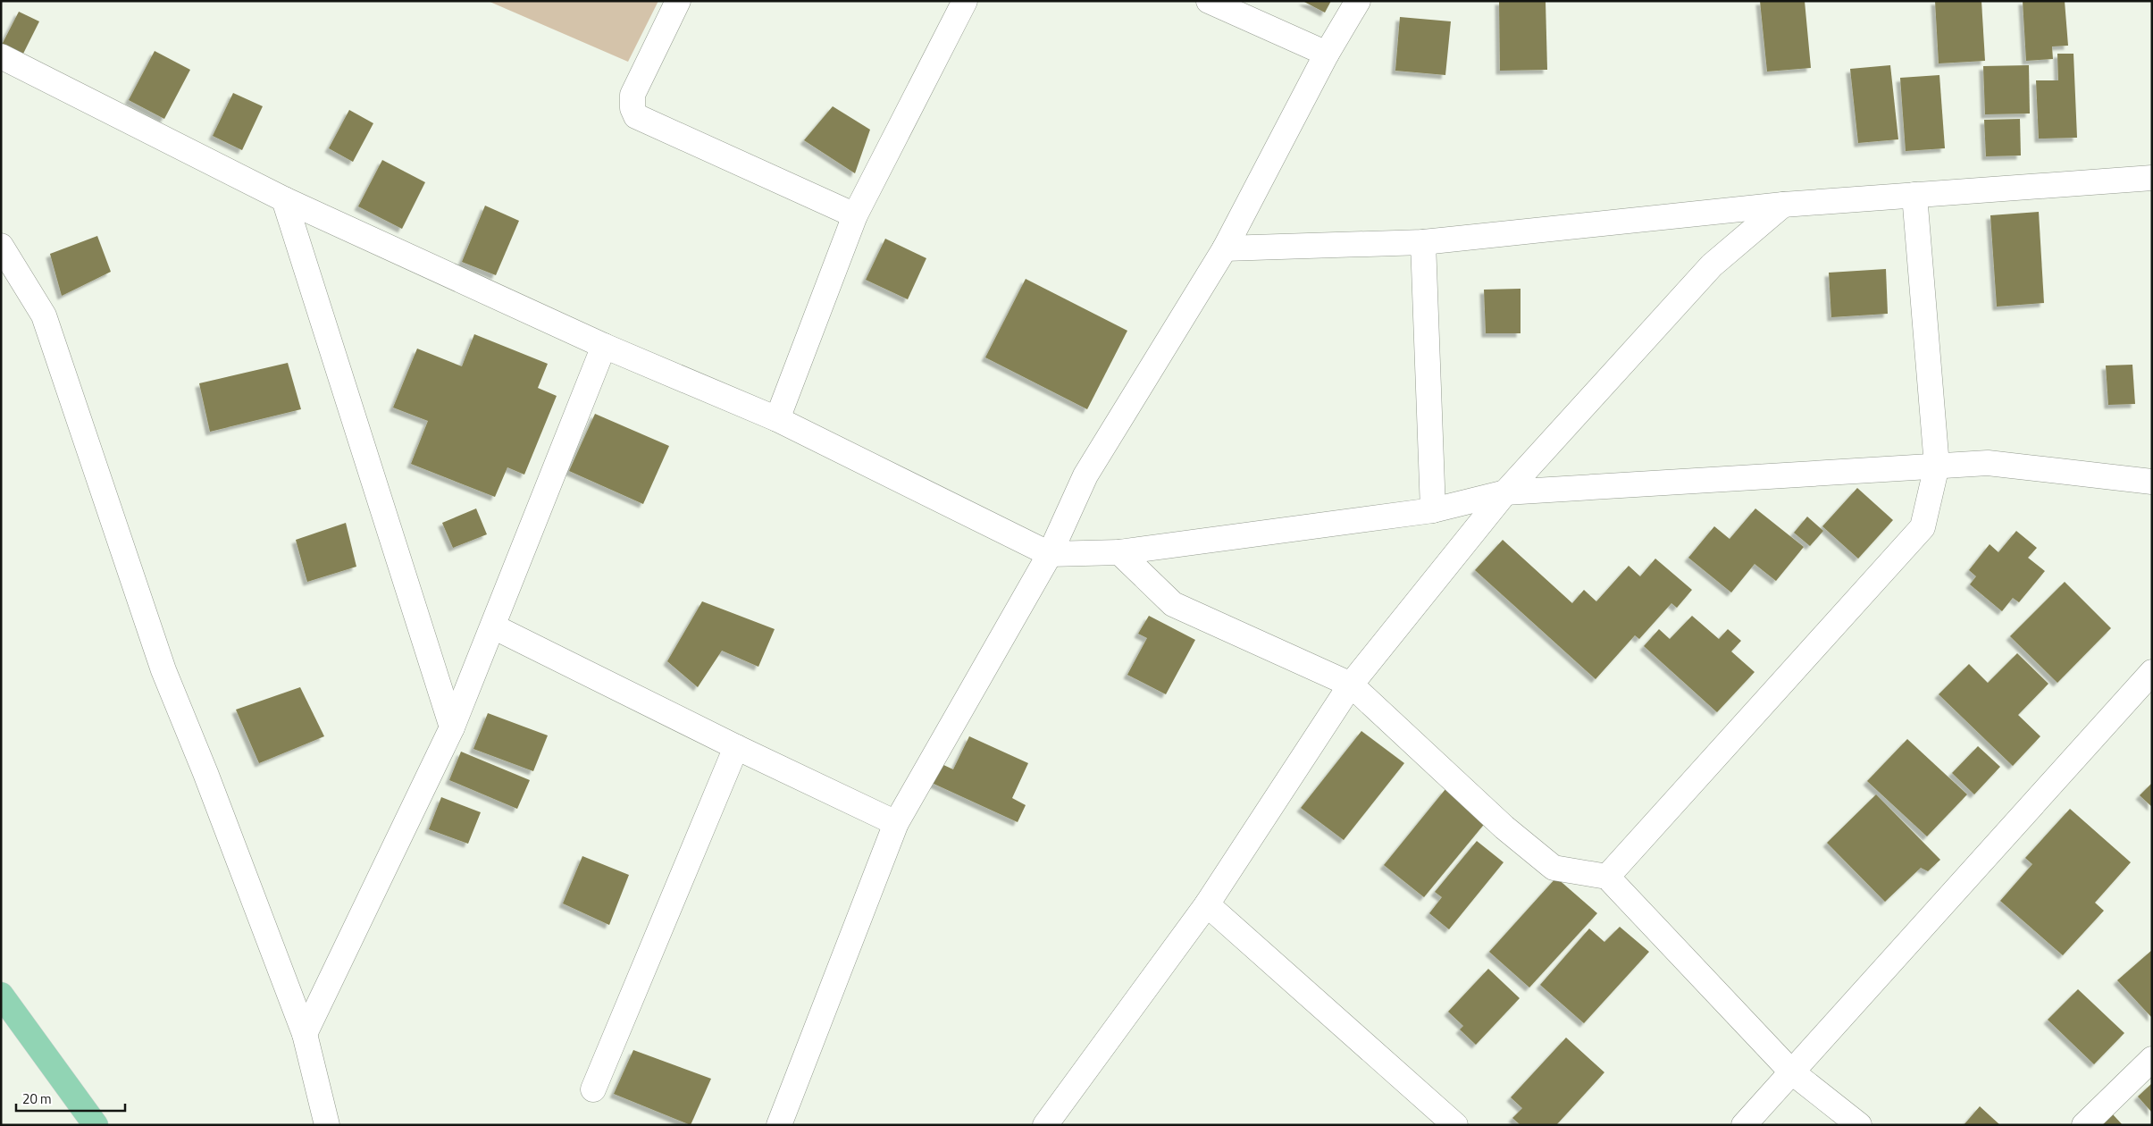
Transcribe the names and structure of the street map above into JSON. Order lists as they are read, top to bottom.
{
  "scale_bar": "20 m"
}
